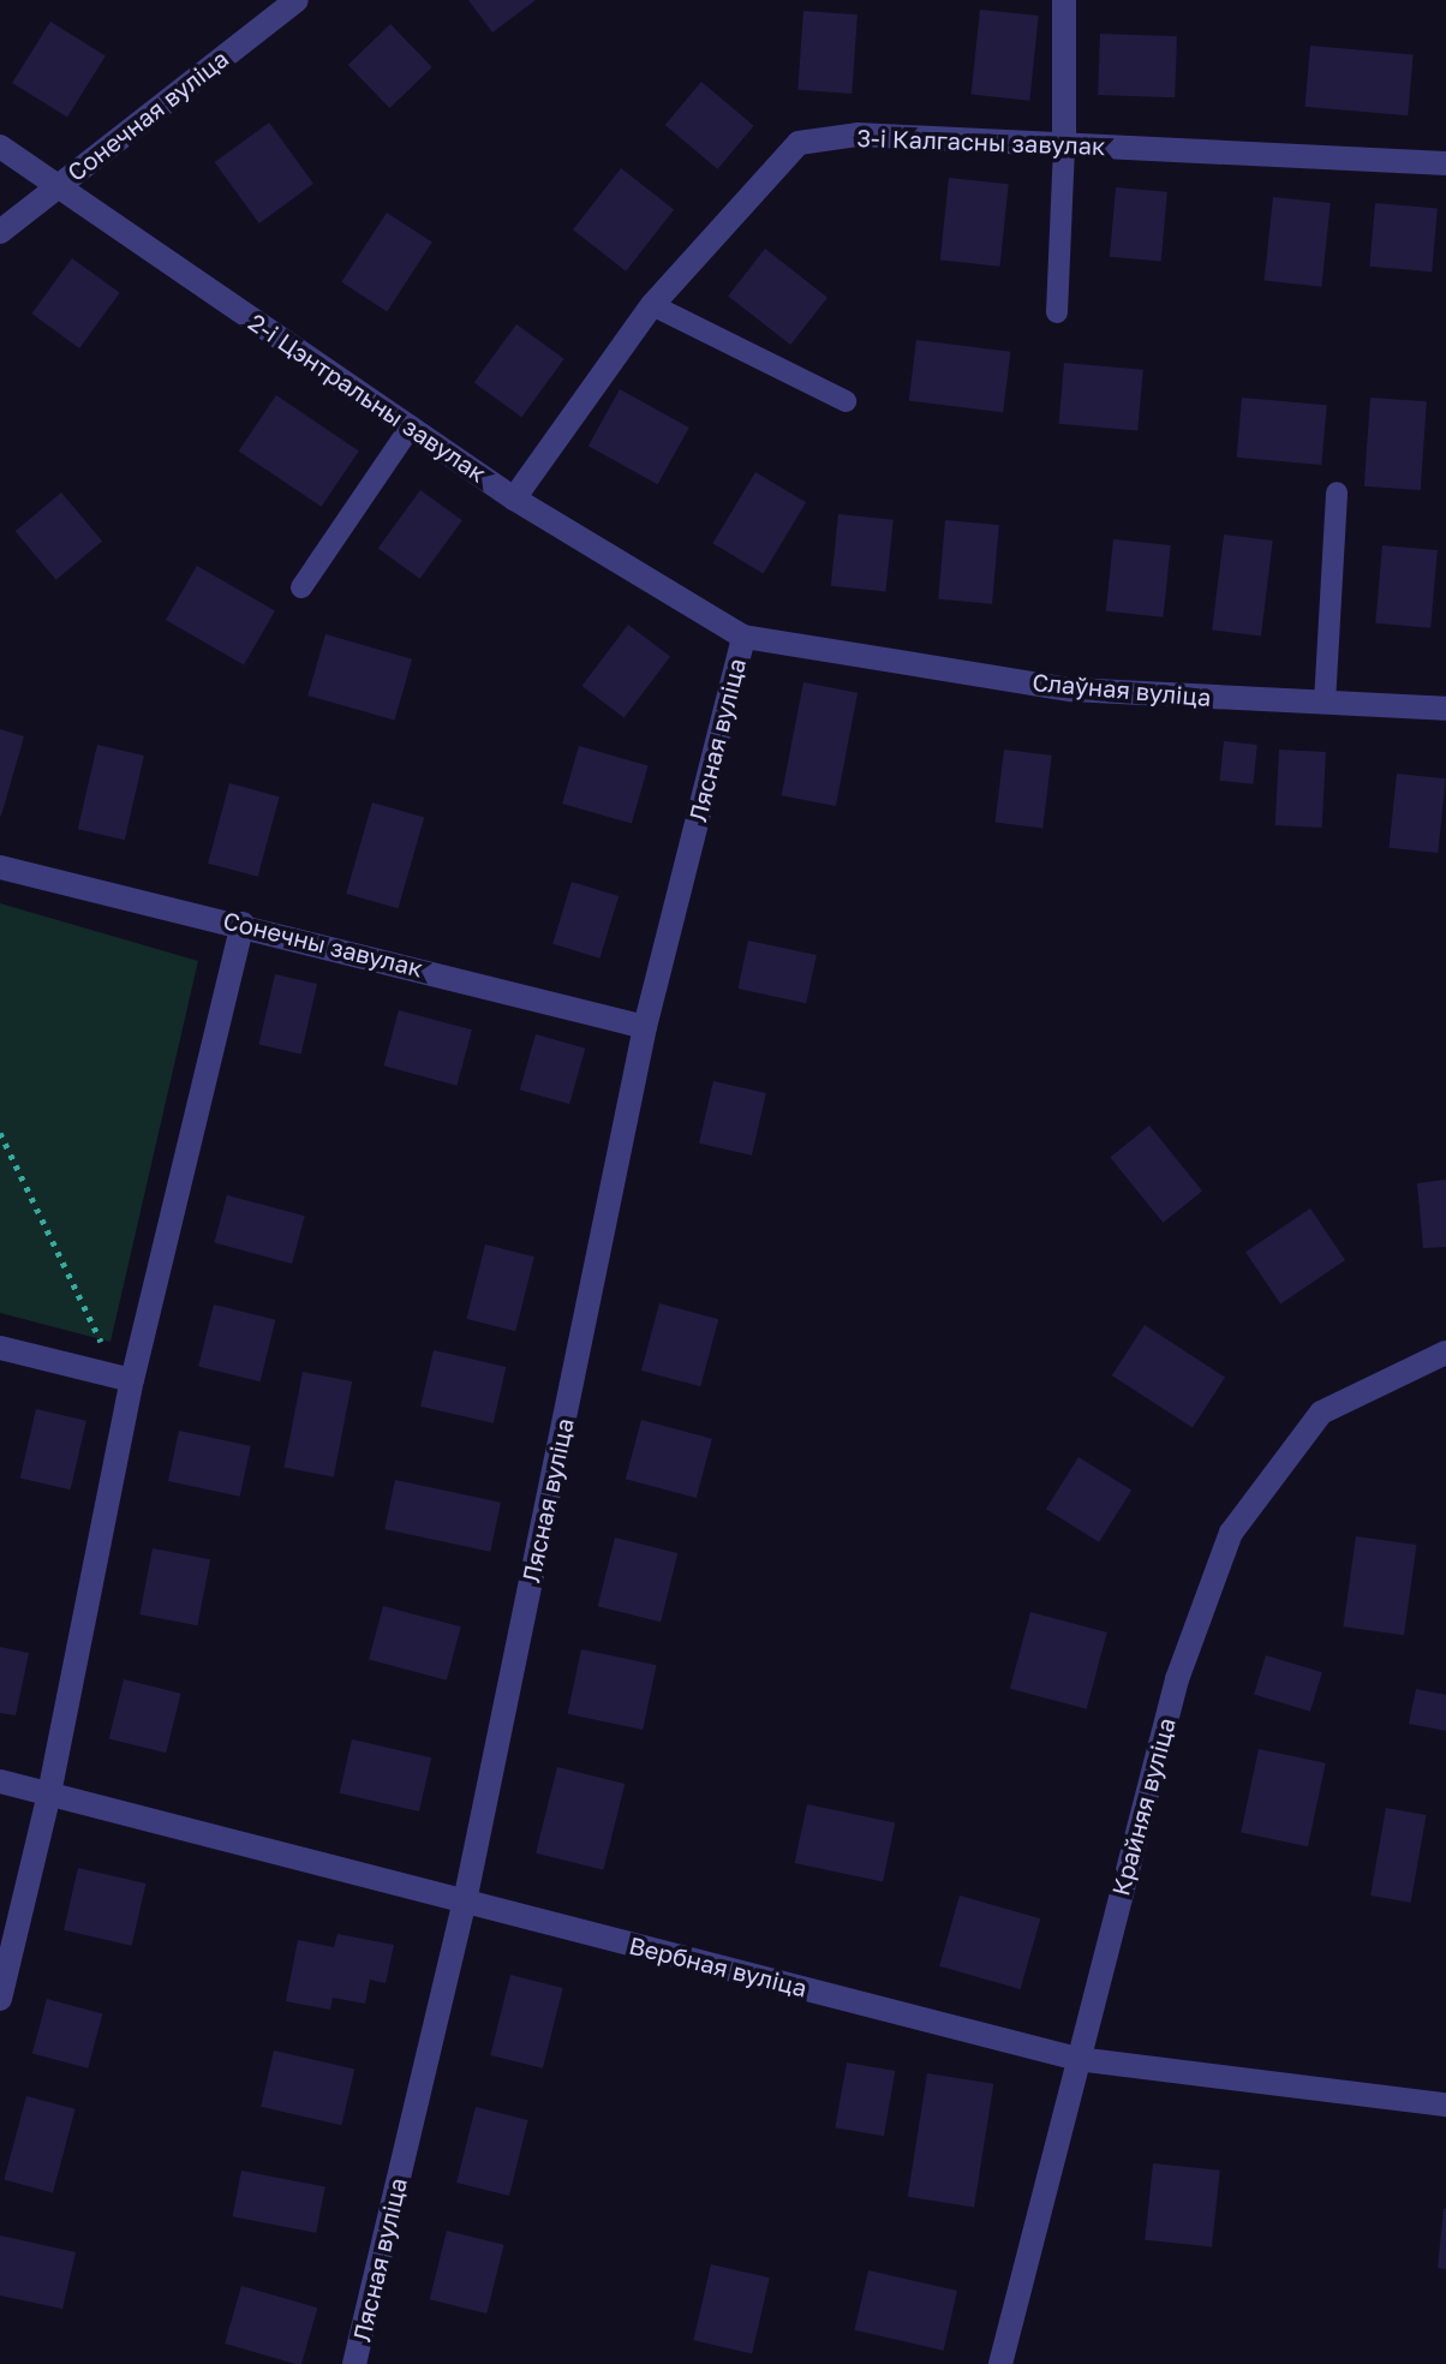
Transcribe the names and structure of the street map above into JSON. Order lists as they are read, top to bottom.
{
  "streets": {
    "street": [
      "Сонечная вуліца",
      "3-і Калгасны завулак",
      "2-і Цэнтральны завулак",
      "Слаўная вуліца",
      "Лясная вуліца",
      "Сонечны завулак",
      "Крайняя вуліца",
      "Вербная вуліца"
    ]
  },
  "crossings": [
    ["Сонечная вуліца", "2-і Цэнтральны завулак"],
    ["3-і Калгасны завулак", "2-і Цэнтральны завулак"],
    ["2-і Цэнтральны завулак", "Слаўная вуліца"],
    ["2-і Цэнтральны завулак", "Лясная вуліца"],
    ["Слаўная вуліца", "Лясная вуліца"],
    ["Лясная вуліца", "Сонечны завулак"],
    ["Лясная вуліца", "Вербная вуліца"],
    ["Крайняя вуліца", "Вербная вуліца"]
  ]
}
